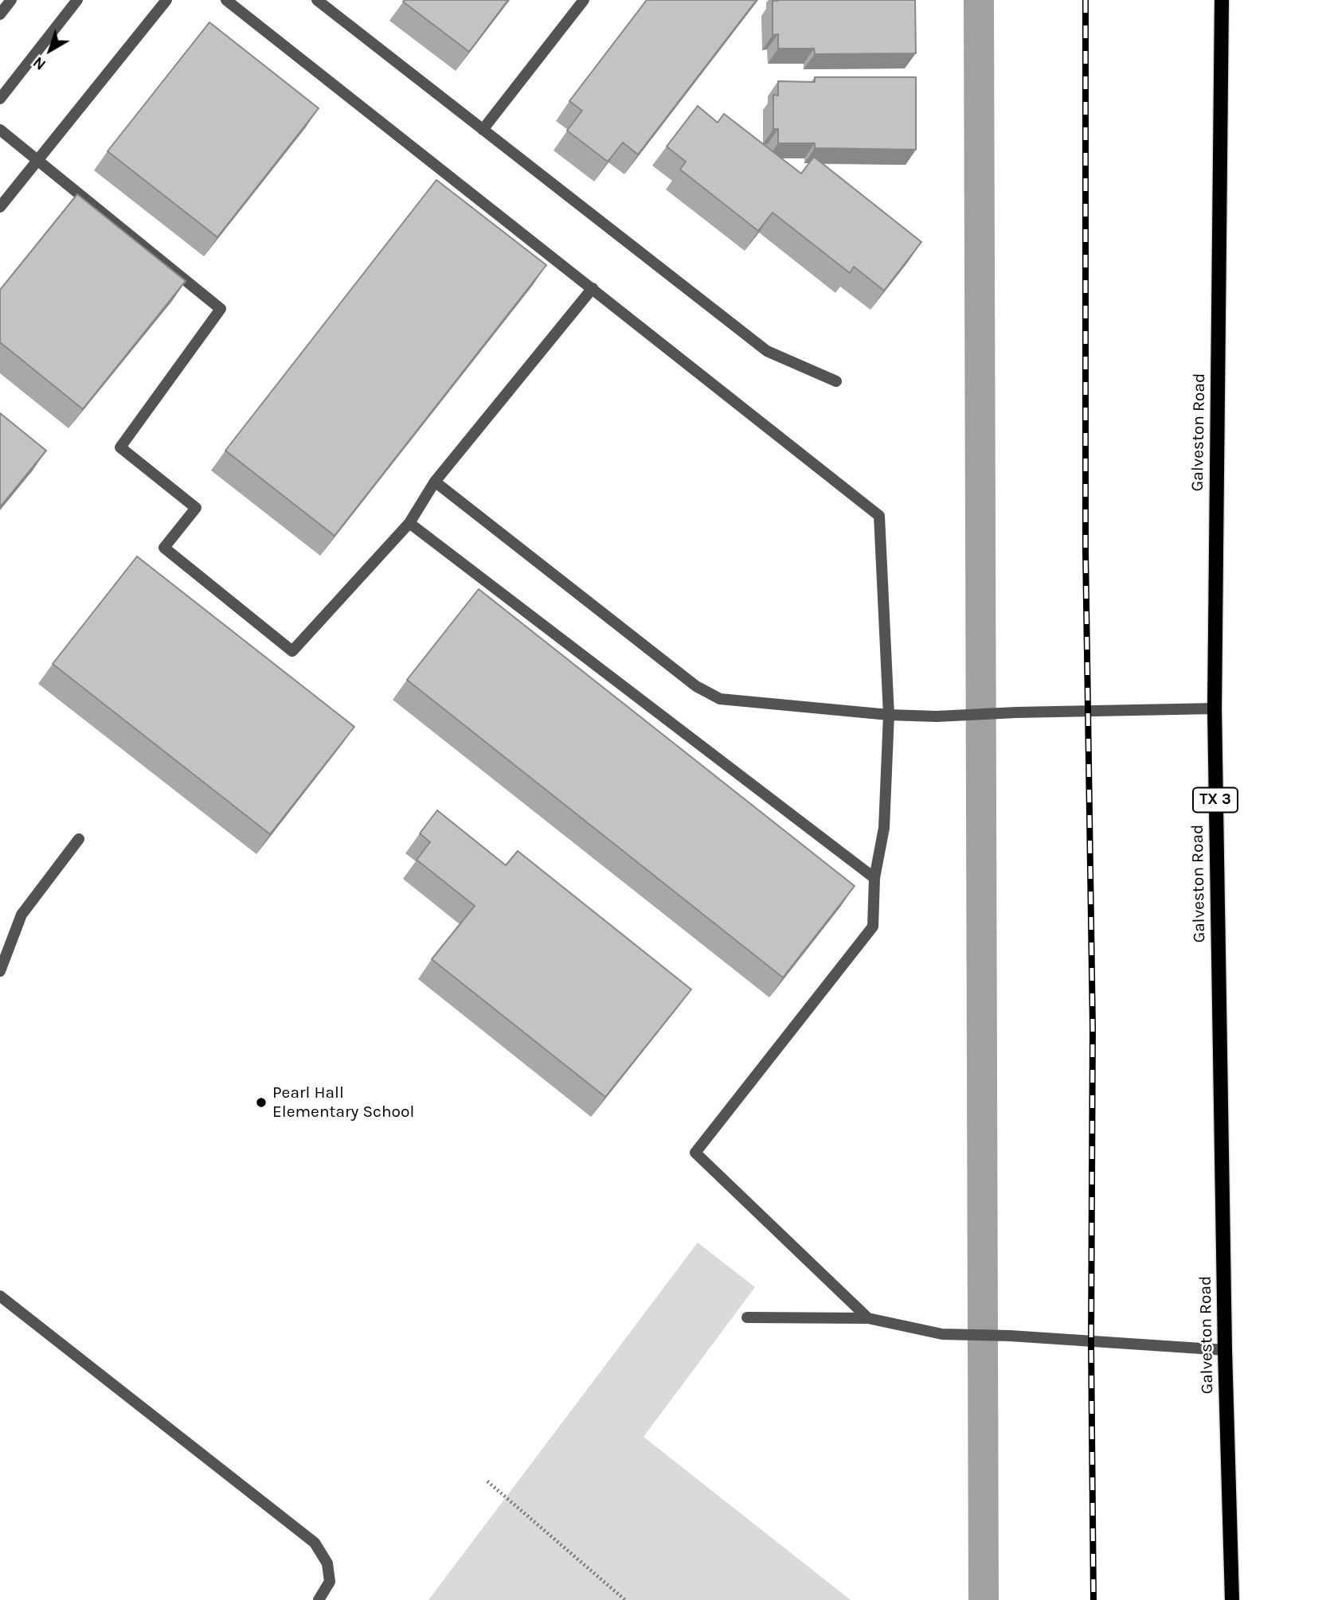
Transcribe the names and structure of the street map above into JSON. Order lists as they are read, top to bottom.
{
  "streets": {
    "main road": ["Galveston Road", "TX 3"]
  },
  "places": ["Pearl Hall Elementary School"],
  "north": "bottom left"
}
